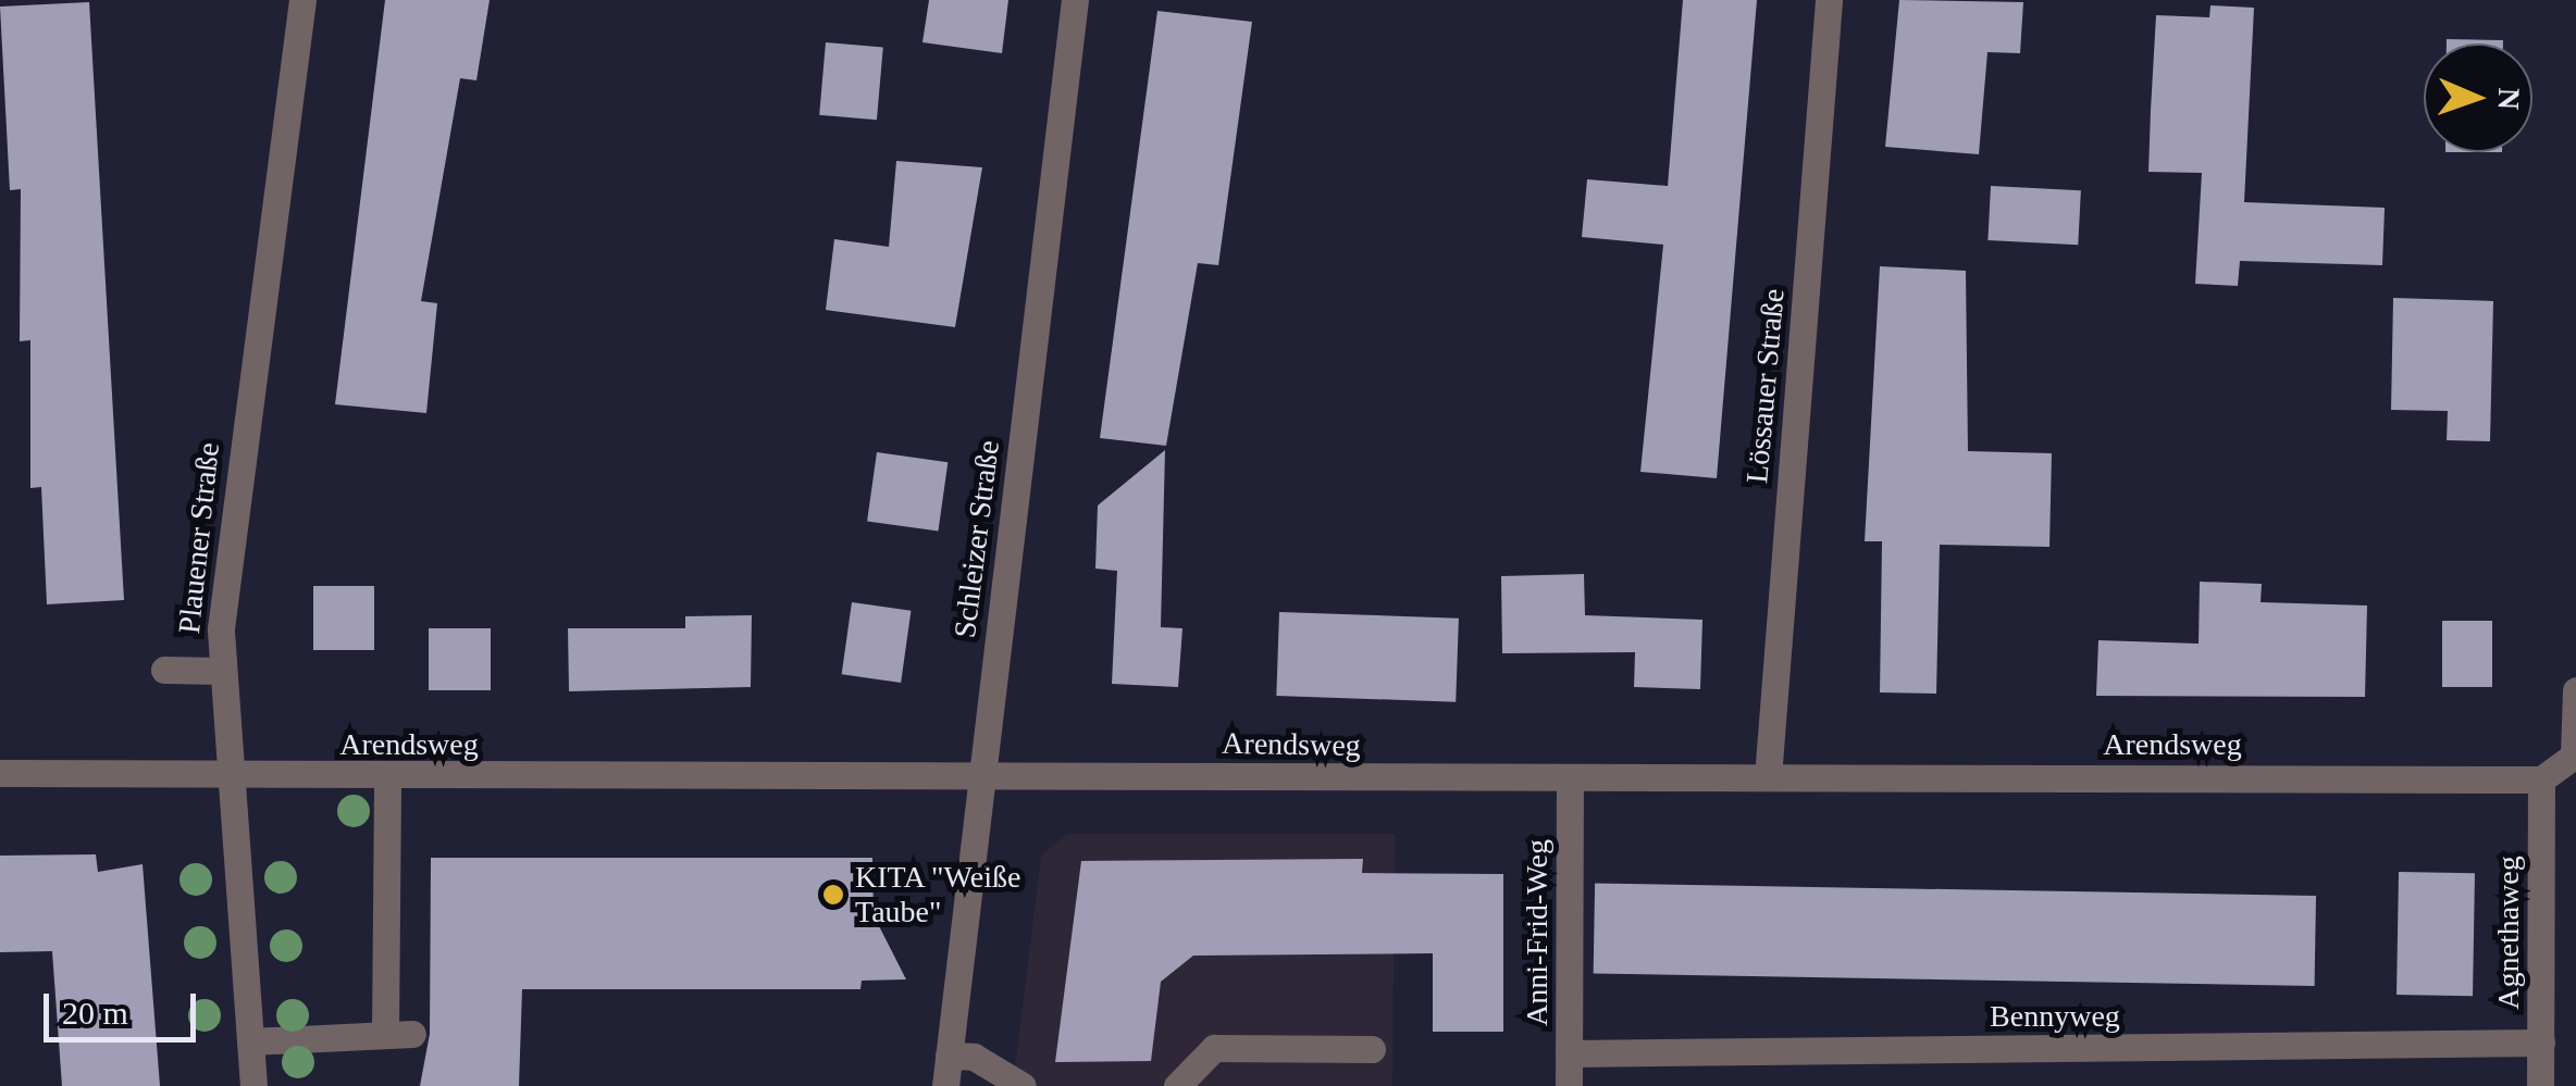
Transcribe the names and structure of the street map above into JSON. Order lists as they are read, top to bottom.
{
  "streets": {
    "street": [
      "Lössauer Straße",
      "Plauener Straße",
      "Schleizer Straße",
      "Arendsweg",
      "Anni-Frid-Weg",
      "Agnethaweg",
      "Bennyweg"
    ]
  },
  "crossings": [
    ["Lössauer Straße", "Arendsweg"],
    ["Plauener Straße", "Arendsweg"],
    ["Schleizer Straße", "Arendsweg"],
    ["Arendsweg", "Anni-Frid-Weg"],
    ["Arendsweg", "Agnethaweg"],
    ["Anni-Frid-Weg", "Bennyweg"],
    ["Agnethaweg", "Bennyweg"]
  ],
  "places": ["KITA \"Weiße Taube\""],
  "scale_bar": "20 m",
  "north": "right"
}
